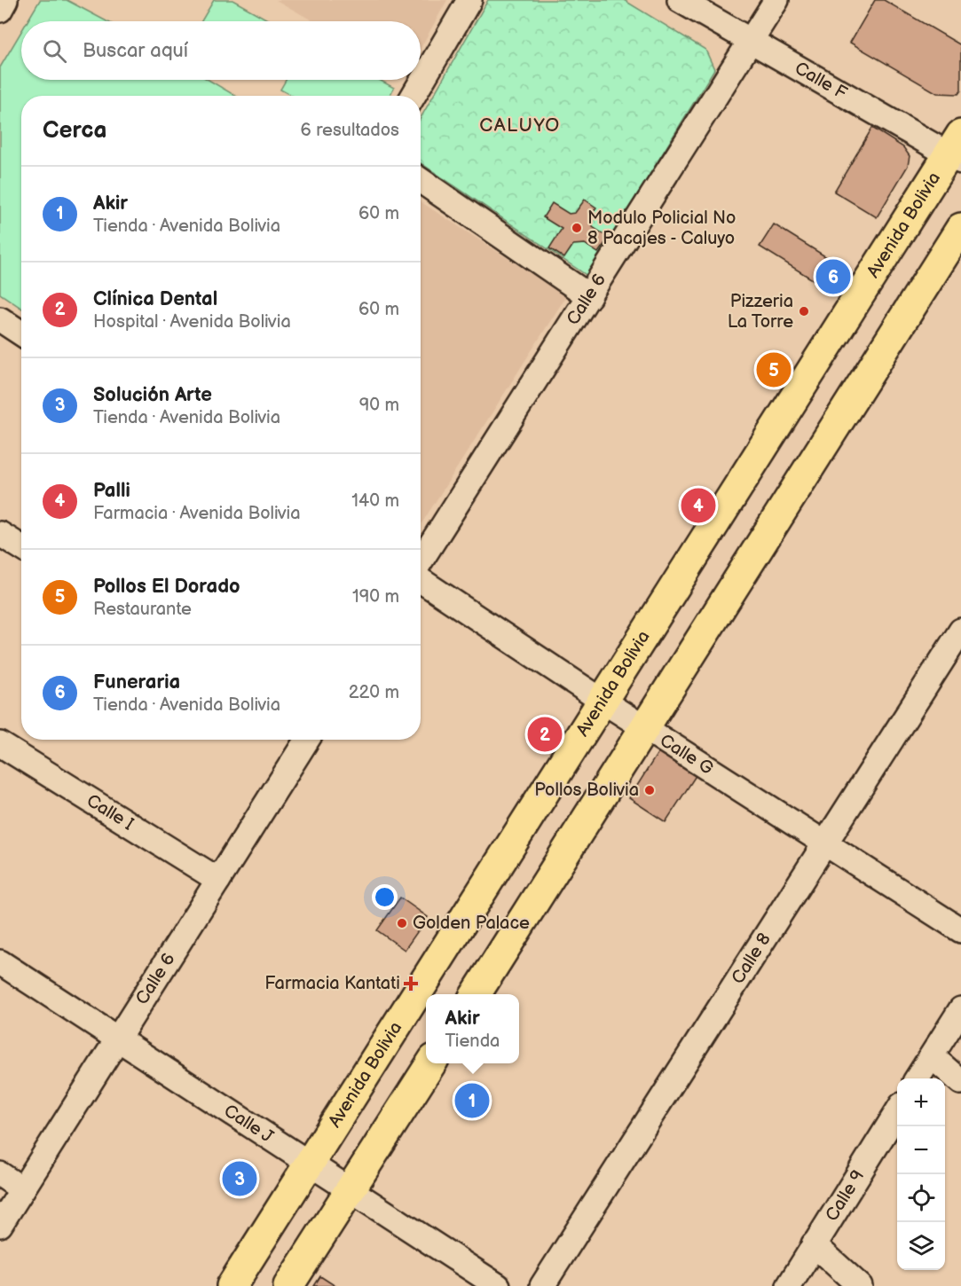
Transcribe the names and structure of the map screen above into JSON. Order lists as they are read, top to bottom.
{
  "streets": {
    "main road": ["Avenida Bolivia"],
    "street": [
      "Calle F",
      "Calle 6",
      "Calle G",
      "Calle I",
      "Calle 8",
      "Calle J",
      "Calle 9"
    ]
  },
  "crossings": [
    ["Calle F", "Avenida Bolivia"],
    ["Calle F", "Calle 6"],
    ["Avenida Bolivia", "Calle G"],
    ["Avenida Bolivia", "Calle J"],
    ["Calle 6", "Calle I"],
    ["Calle 6", "Calle J"],
    ["Calle G", "Calle 8"]
  ],
  "districts": ["CALUYO"],
  "places": {
    "other": [
      "Modulo Policial No 8 Pacajes - Caluyo",
      "Pizzeria La Torre",
      "Pollos Bolivia",
      "Golden Palace"
    ],
    "health": ["Farmacia Kantati"]
  },
  "page": {
    "search": "Buscar aquí",
    "heading": ["Cerca", "6 resultados"],
    "list": [
      {
        "mark": "1",
        "name": "Akir",
        "note": "Tienda · Avenida Bolivia",
        "value": "60 m"
      },
      {
        "mark": "2",
        "name": "Clínica Dental",
        "note": "Hospital · Avenida Bolivia",
        "value": "60 m"
      },
      {
        "mark": "3",
        "name": "Solución Arte",
        "note": "Tienda · Avenida Bolivia",
        "value": "90 m"
      },
      {
        "mark": "4",
        "name": "Palli",
        "note": "Farmacia · Avenida Bolivia",
        "value": "140 m"
      },
      {
        "mark": "5",
        "name": "Pollos El Dorado",
        "note": "Restaurante",
        "value": "190 m"
      },
      {
        "mark": "6",
        "name": "Funeraria",
        "note": "Tienda · Avenida Bolivia",
        "value": "220 m"
      }
    ],
    "pins": [
      "6",
      "5",
      "4",
      "2",
      "1",
      "3"
    ],
    "popup": ["Akir", "Tienda"],
    "map_buttons": ["+", "−"]
  }
}
